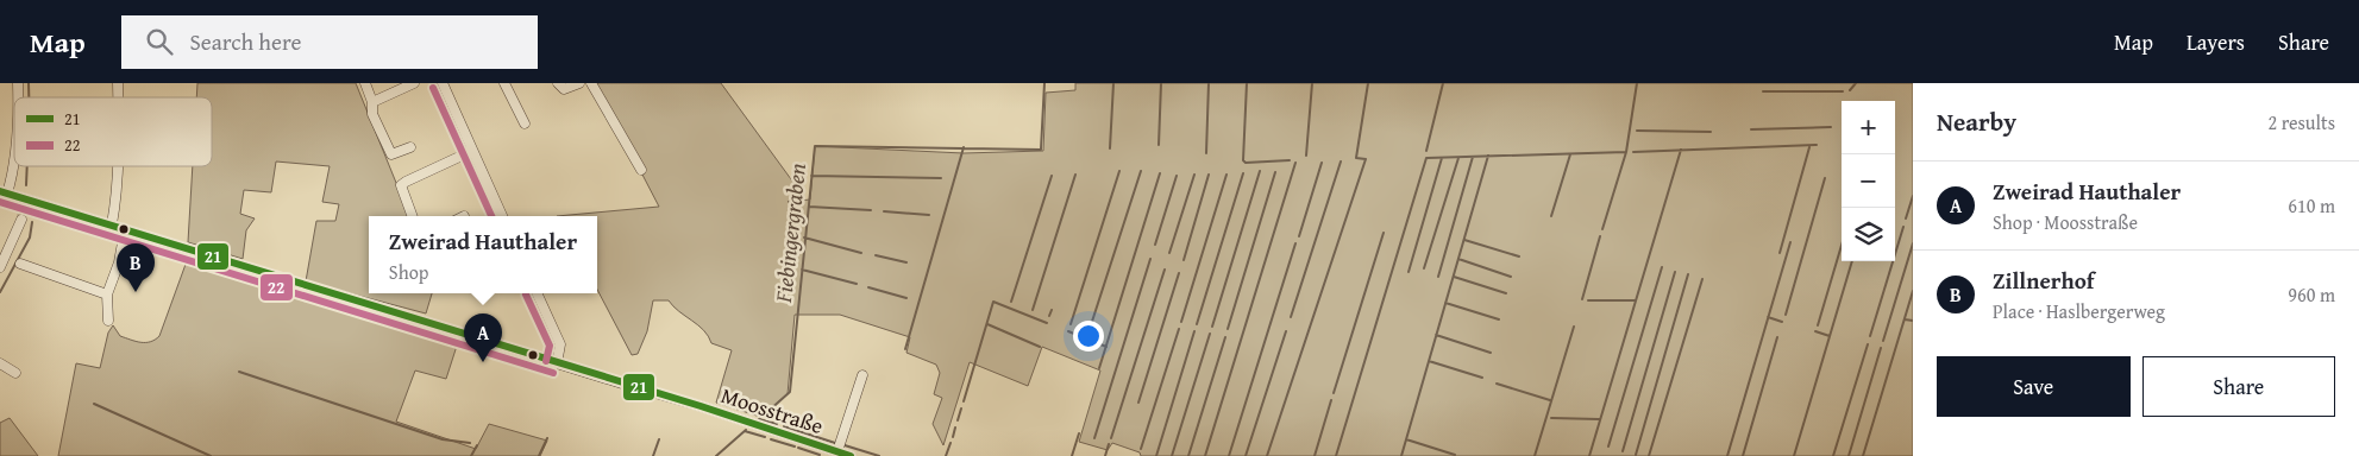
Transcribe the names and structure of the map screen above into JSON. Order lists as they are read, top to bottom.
{
  "streets": {
    "street": ["Moosstraße"]
  },
  "water": ["Fiebingergraben"],
  "lines": ["transit line 22", "transit line 21"],
  "legend": ["21", "22"],
  "page": {
    "header": "Map",
    "search": "Search here",
    "nav": ["Map", "Layers", "Share"],
    "heading": ["Nearby", "2 results"],
    "map_buttons": ["+", "−"],
    "list": [
      {
        "mark": "A",
        "name": "Zweirad Hauthaler",
        "note": "Shop · Moosstraße",
        "value": "610 m"
      },
      {
        "mark": "B",
        "name": "Zillnerhof",
        "note": "Place · Haslbergerweg",
        "value": "960 m"
      }
    ],
    "popup": ["Zweirad Hauthaler", "Shop"],
    "pins": ["B", "A"],
    "buttons": ["Save", "Share"]
  }
}
